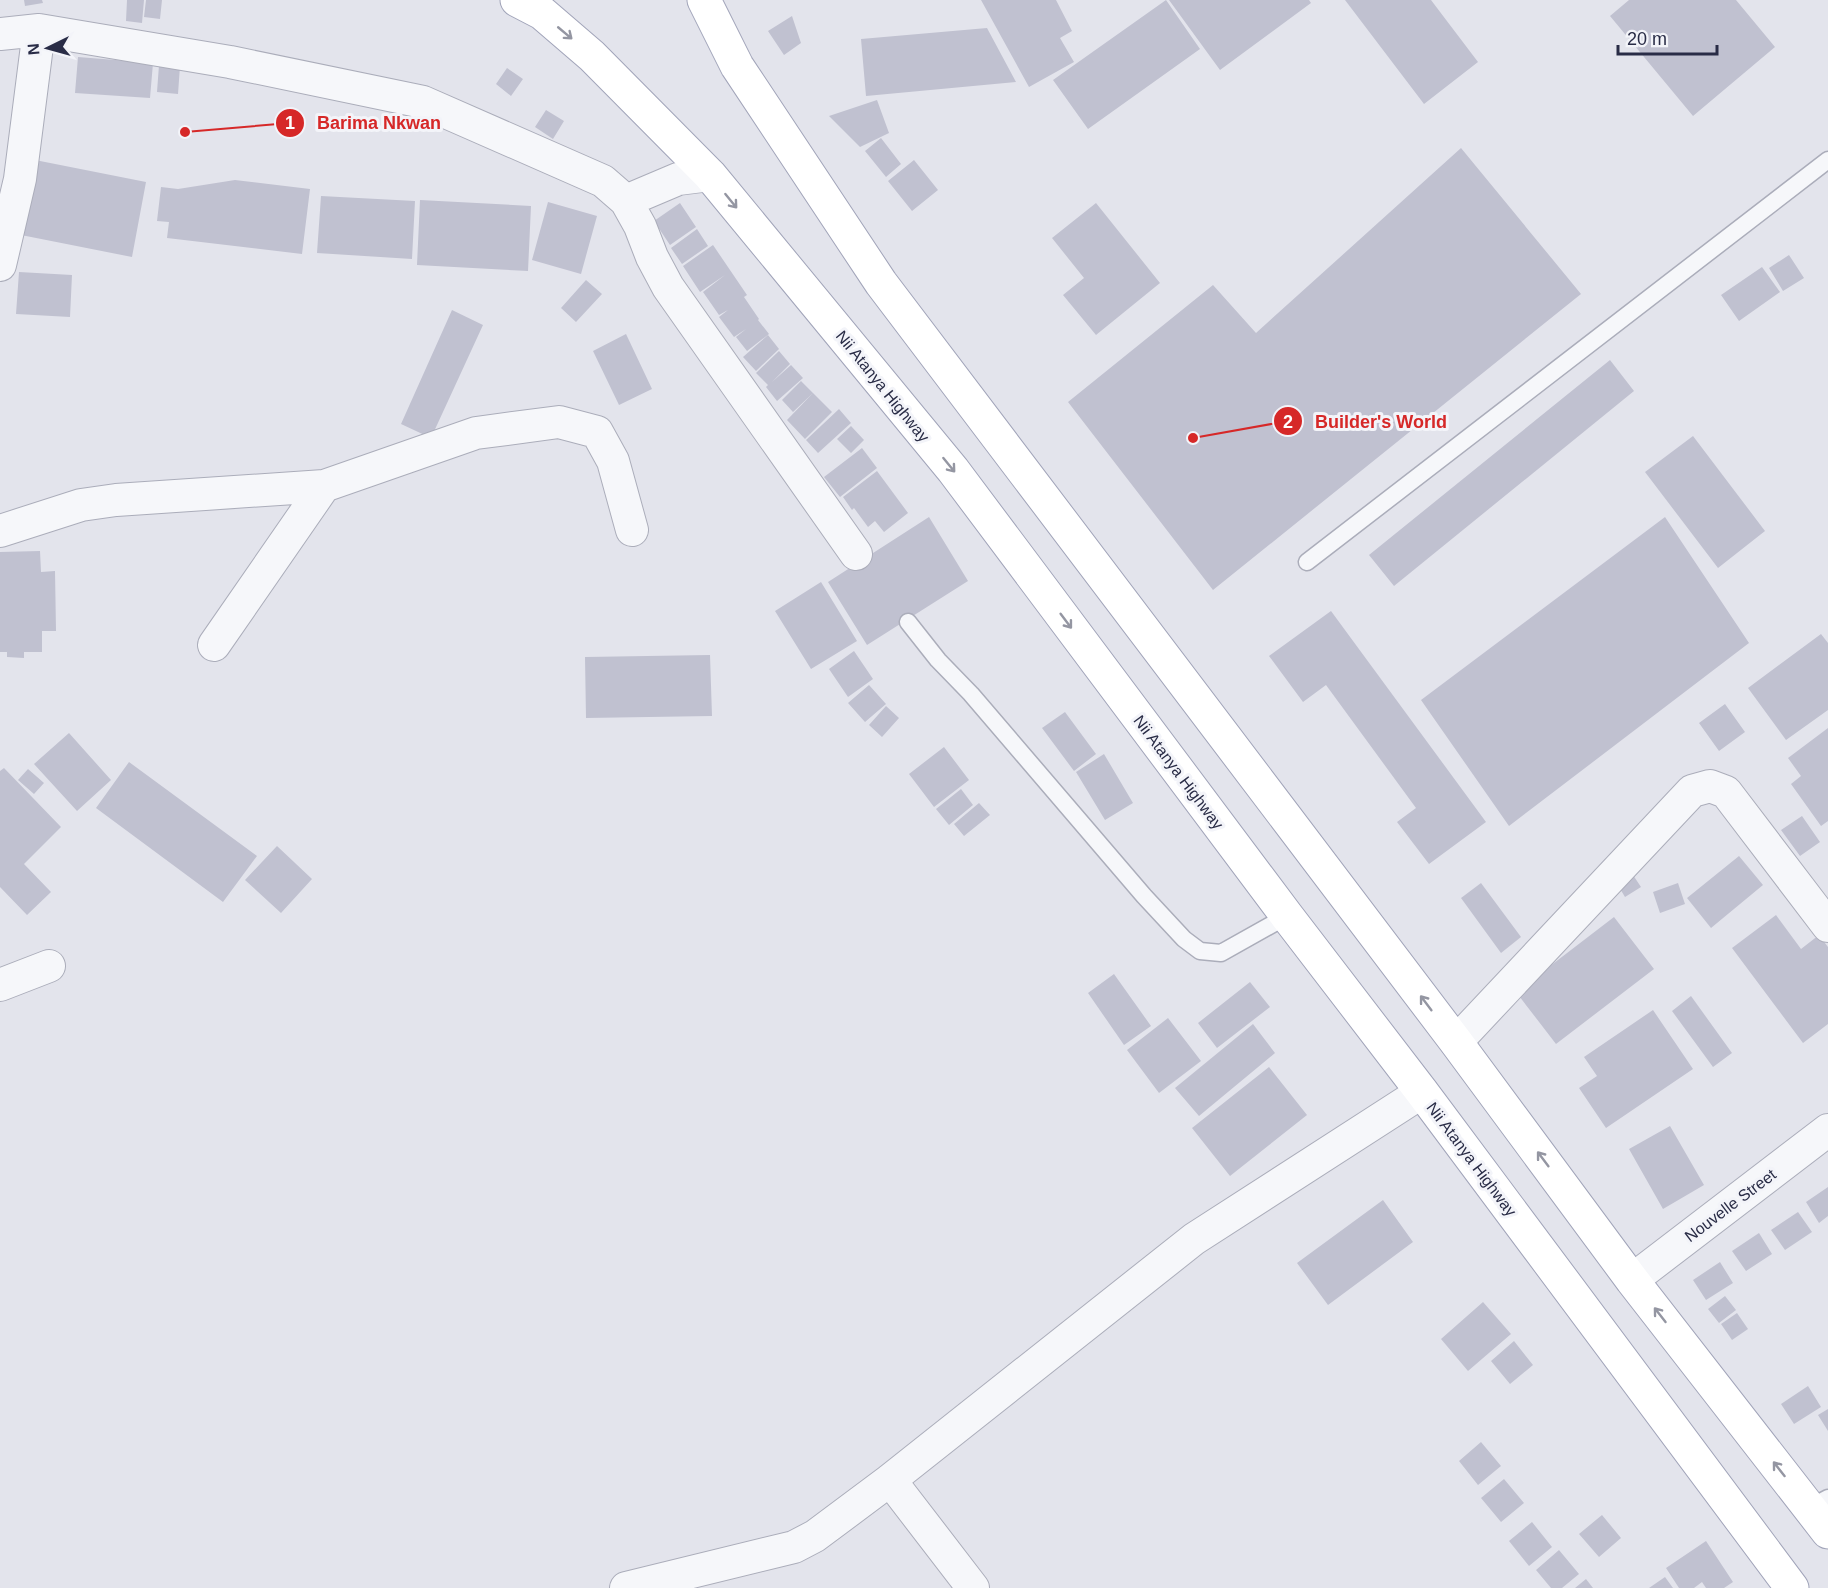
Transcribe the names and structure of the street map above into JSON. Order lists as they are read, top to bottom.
{
  "streets": {
    "main road": ["Nii Atanya Highway"],
    "street": ["Nouvelle Street"]
  },
  "places": ["Barima Nkwan", "Builder's World"],
  "scale_bar": "20 m",
  "north": "left"
}
